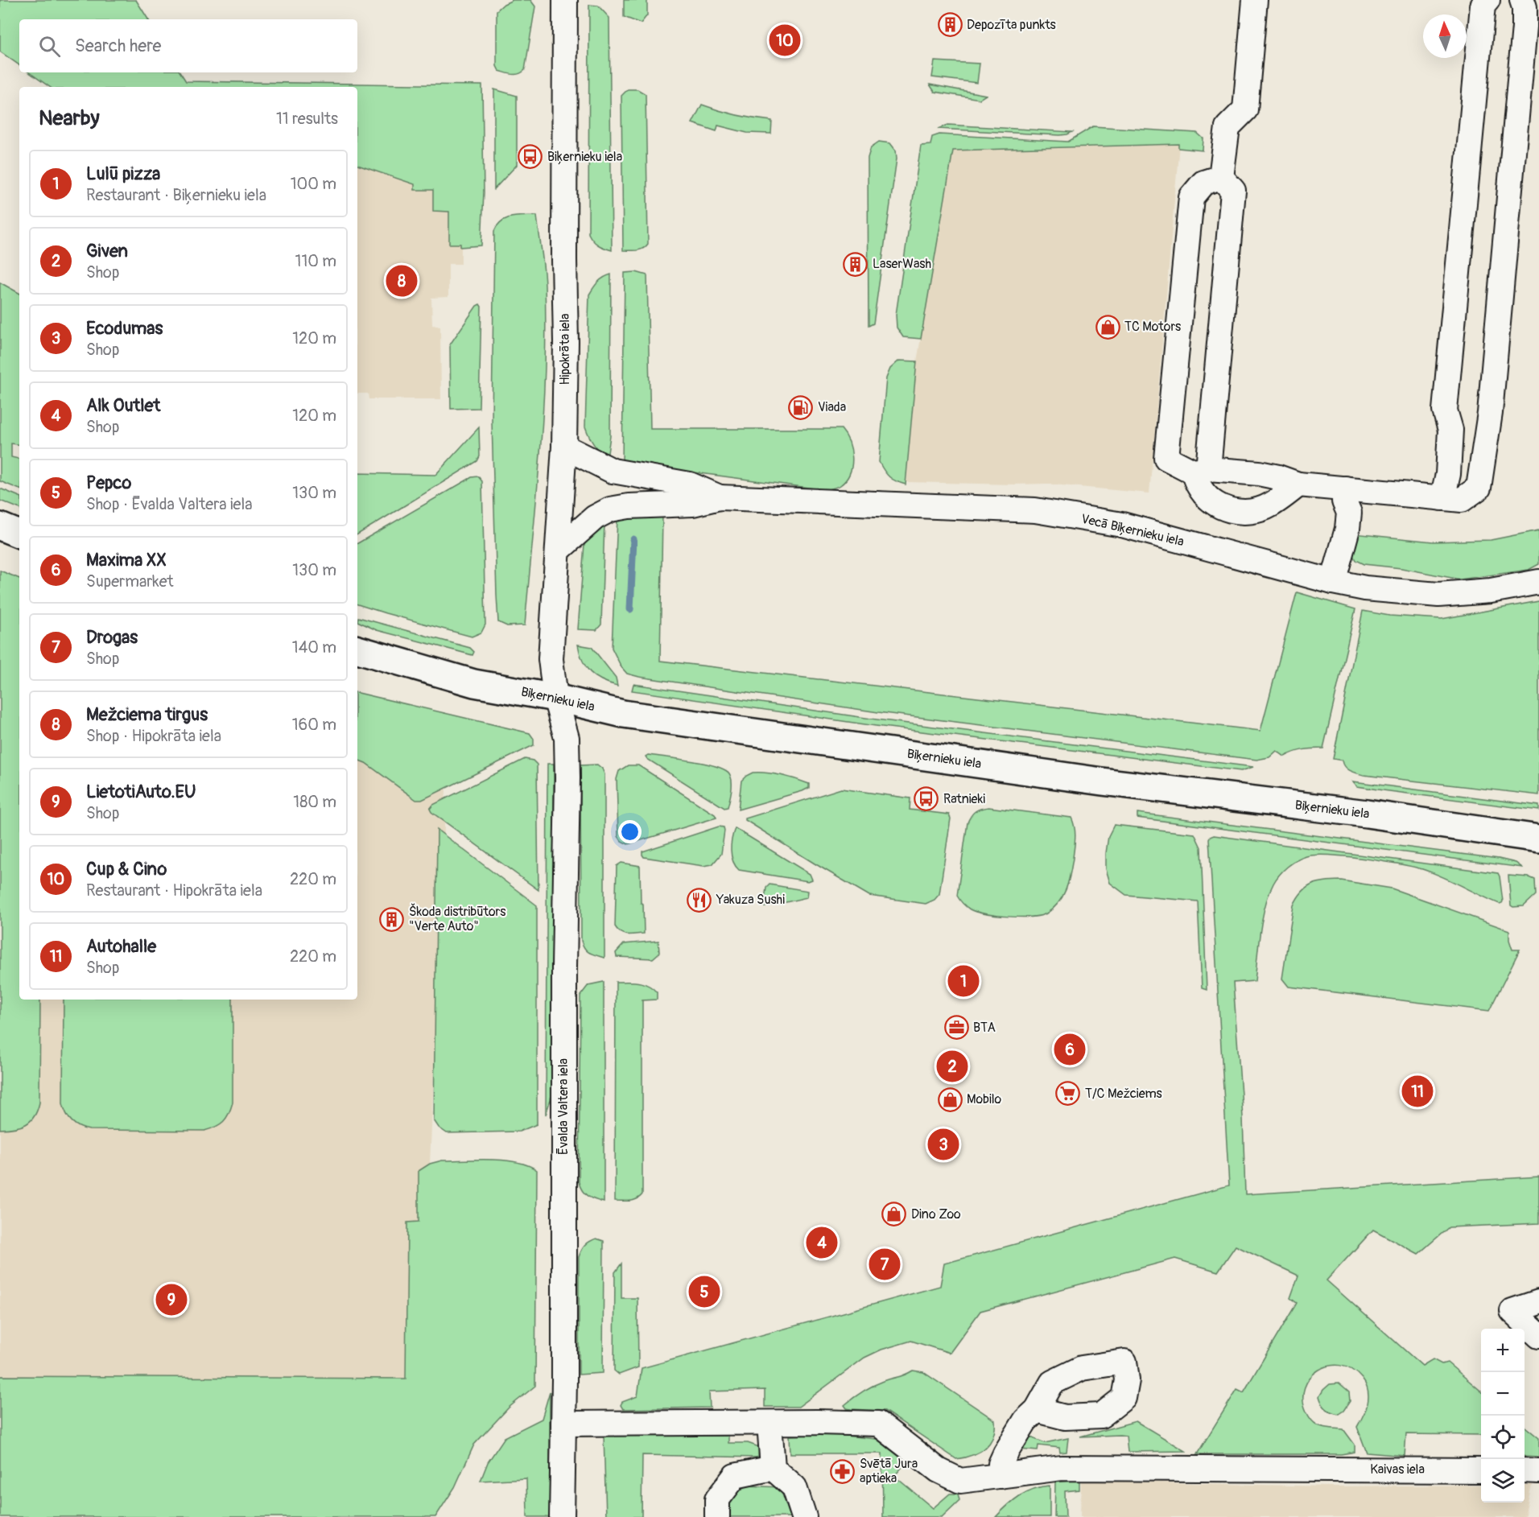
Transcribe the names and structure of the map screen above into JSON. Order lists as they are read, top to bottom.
{
  "streets": {
    "main road": ["Biķernieku iela"],
    "street": [
      "Hipokrāta iela",
      "Vecā Biķernieku iela",
      "Ēvalda Valtera iela",
      "Kaivas iela"
    ]
  },
  "crossings": [
    ["Hipokrāta iela", "Vecā Biķernieku iela"],
    ["Hipokrāta iela", "Biķernieku iela"],
    ["Hipokrāta iela", "Ēvalda Valtera iela"],
    ["Biķernieku iela", "Ēvalda Valtera iela"],
    ["Ēvalda Valtera iela", "Kaivas iela"]
  ],
  "places": {
    "building": ["Depozīta punkts", "LaserWash", "Škoda distribūtors \"Verte Auto\""],
    "bus stop": ["Biķernieku iela", "Ratnieki"],
    "shop": ["TC Motors", "Mobilo", "Dino Zoo"],
    "fuel station": ["Viada"],
    "restaurant": ["Yakuza Sushi"],
    "office": ["BTA"],
    "supermarket": ["T/C Mežciems"],
    "pharmacy": ["Svētā Jura aptieka"]
  },
  "north": "top",
  "page": {
    "search": "Search here",
    "pins": [
      "10",
      "8",
      "1",
      "6",
      "2",
      "11",
      "3",
      "4",
      "7",
      "5",
      "9"
    ],
    "heading": ["Nearby", "11 results"],
    "list": [
      {
        "mark": "1",
        "name": "Lulū pizza",
        "note": "Restaurant · Biķernieku iela",
        "value": "100 m"
      },
      {
        "mark": "2",
        "name": "Given",
        "note": "Shop",
        "value": "110 m"
      },
      {
        "mark": "3",
        "name": "Ecodumas",
        "note": "Shop",
        "value": "120 m"
      },
      {
        "mark": "4",
        "name": "Alk Outlet",
        "note": "Shop",
        "value": "120 m"
      },
      {
        "mark": "5",
        "name": "Pepco",
        "note": "Shop · Ēvalda Valtera iela",
        "value": "130 m"
      },
      {
        "mark": "6",
        "name": "Maxima XX",
        "note": "Supermarket",
        "value": "130 m"
      },
      {
        "mark": "7",
        "name": "Drogas",
        "note": "Shop",
        "value": "140 m"
      },
      {
        "mark": "8",
        "name": "Mežciema tirgus",
        "note": "Shop · Hipokrāta iela",
        "value": "160 m"
      },
      {
        "mark": "9",
        "name": "LietotiAuto.EU",
        "note": "Shop",
        "value": "180 m"
      },
      {
        "mark": "10",
        "name": "Cup & Cino",
        "note": "Restaurant · Hipokrāta iela",
        "value": "220 m"
      },
      {
        "mark": "11",
        "name": "Autohalle",
        "note": "Shop",
        "value": "220 m"
      }
    ],
    "map_buttons": ["+", "−"]
  }
}
